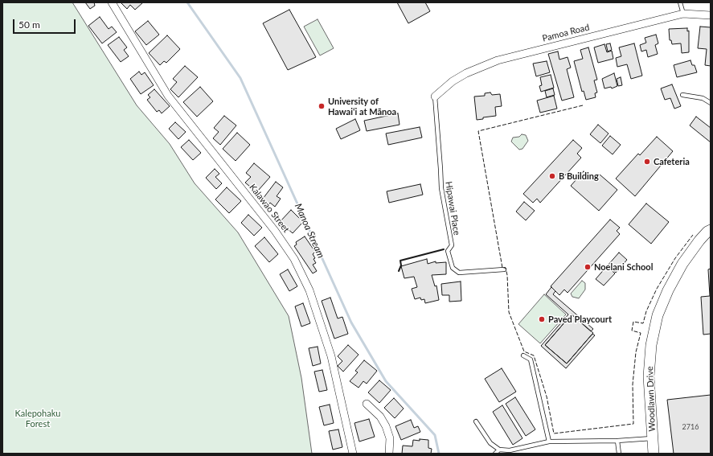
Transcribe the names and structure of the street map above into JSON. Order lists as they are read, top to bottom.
{
  "streets": {
    "street": ["Pamoa Road", "Kalawao Street", "Woodlawn Drive"],
    "lane": ["Hipawai Place"]
  },
  "crossings": [
    ["Pamoa Road", "Hipawai Place"]
  ],
  "water": ["Manoa Stream"],
  "parks": ["Kalepohaku Forest"],
  "places": [
    "University of Hawaiʻi at Mānoa",
    "Cafeteria",
    "B Building",
    "Noelani School",
    "Paved Playcourt"
  ],
  "house_numbers": ["2716"],
  "scale_bar": "50 m"
}
